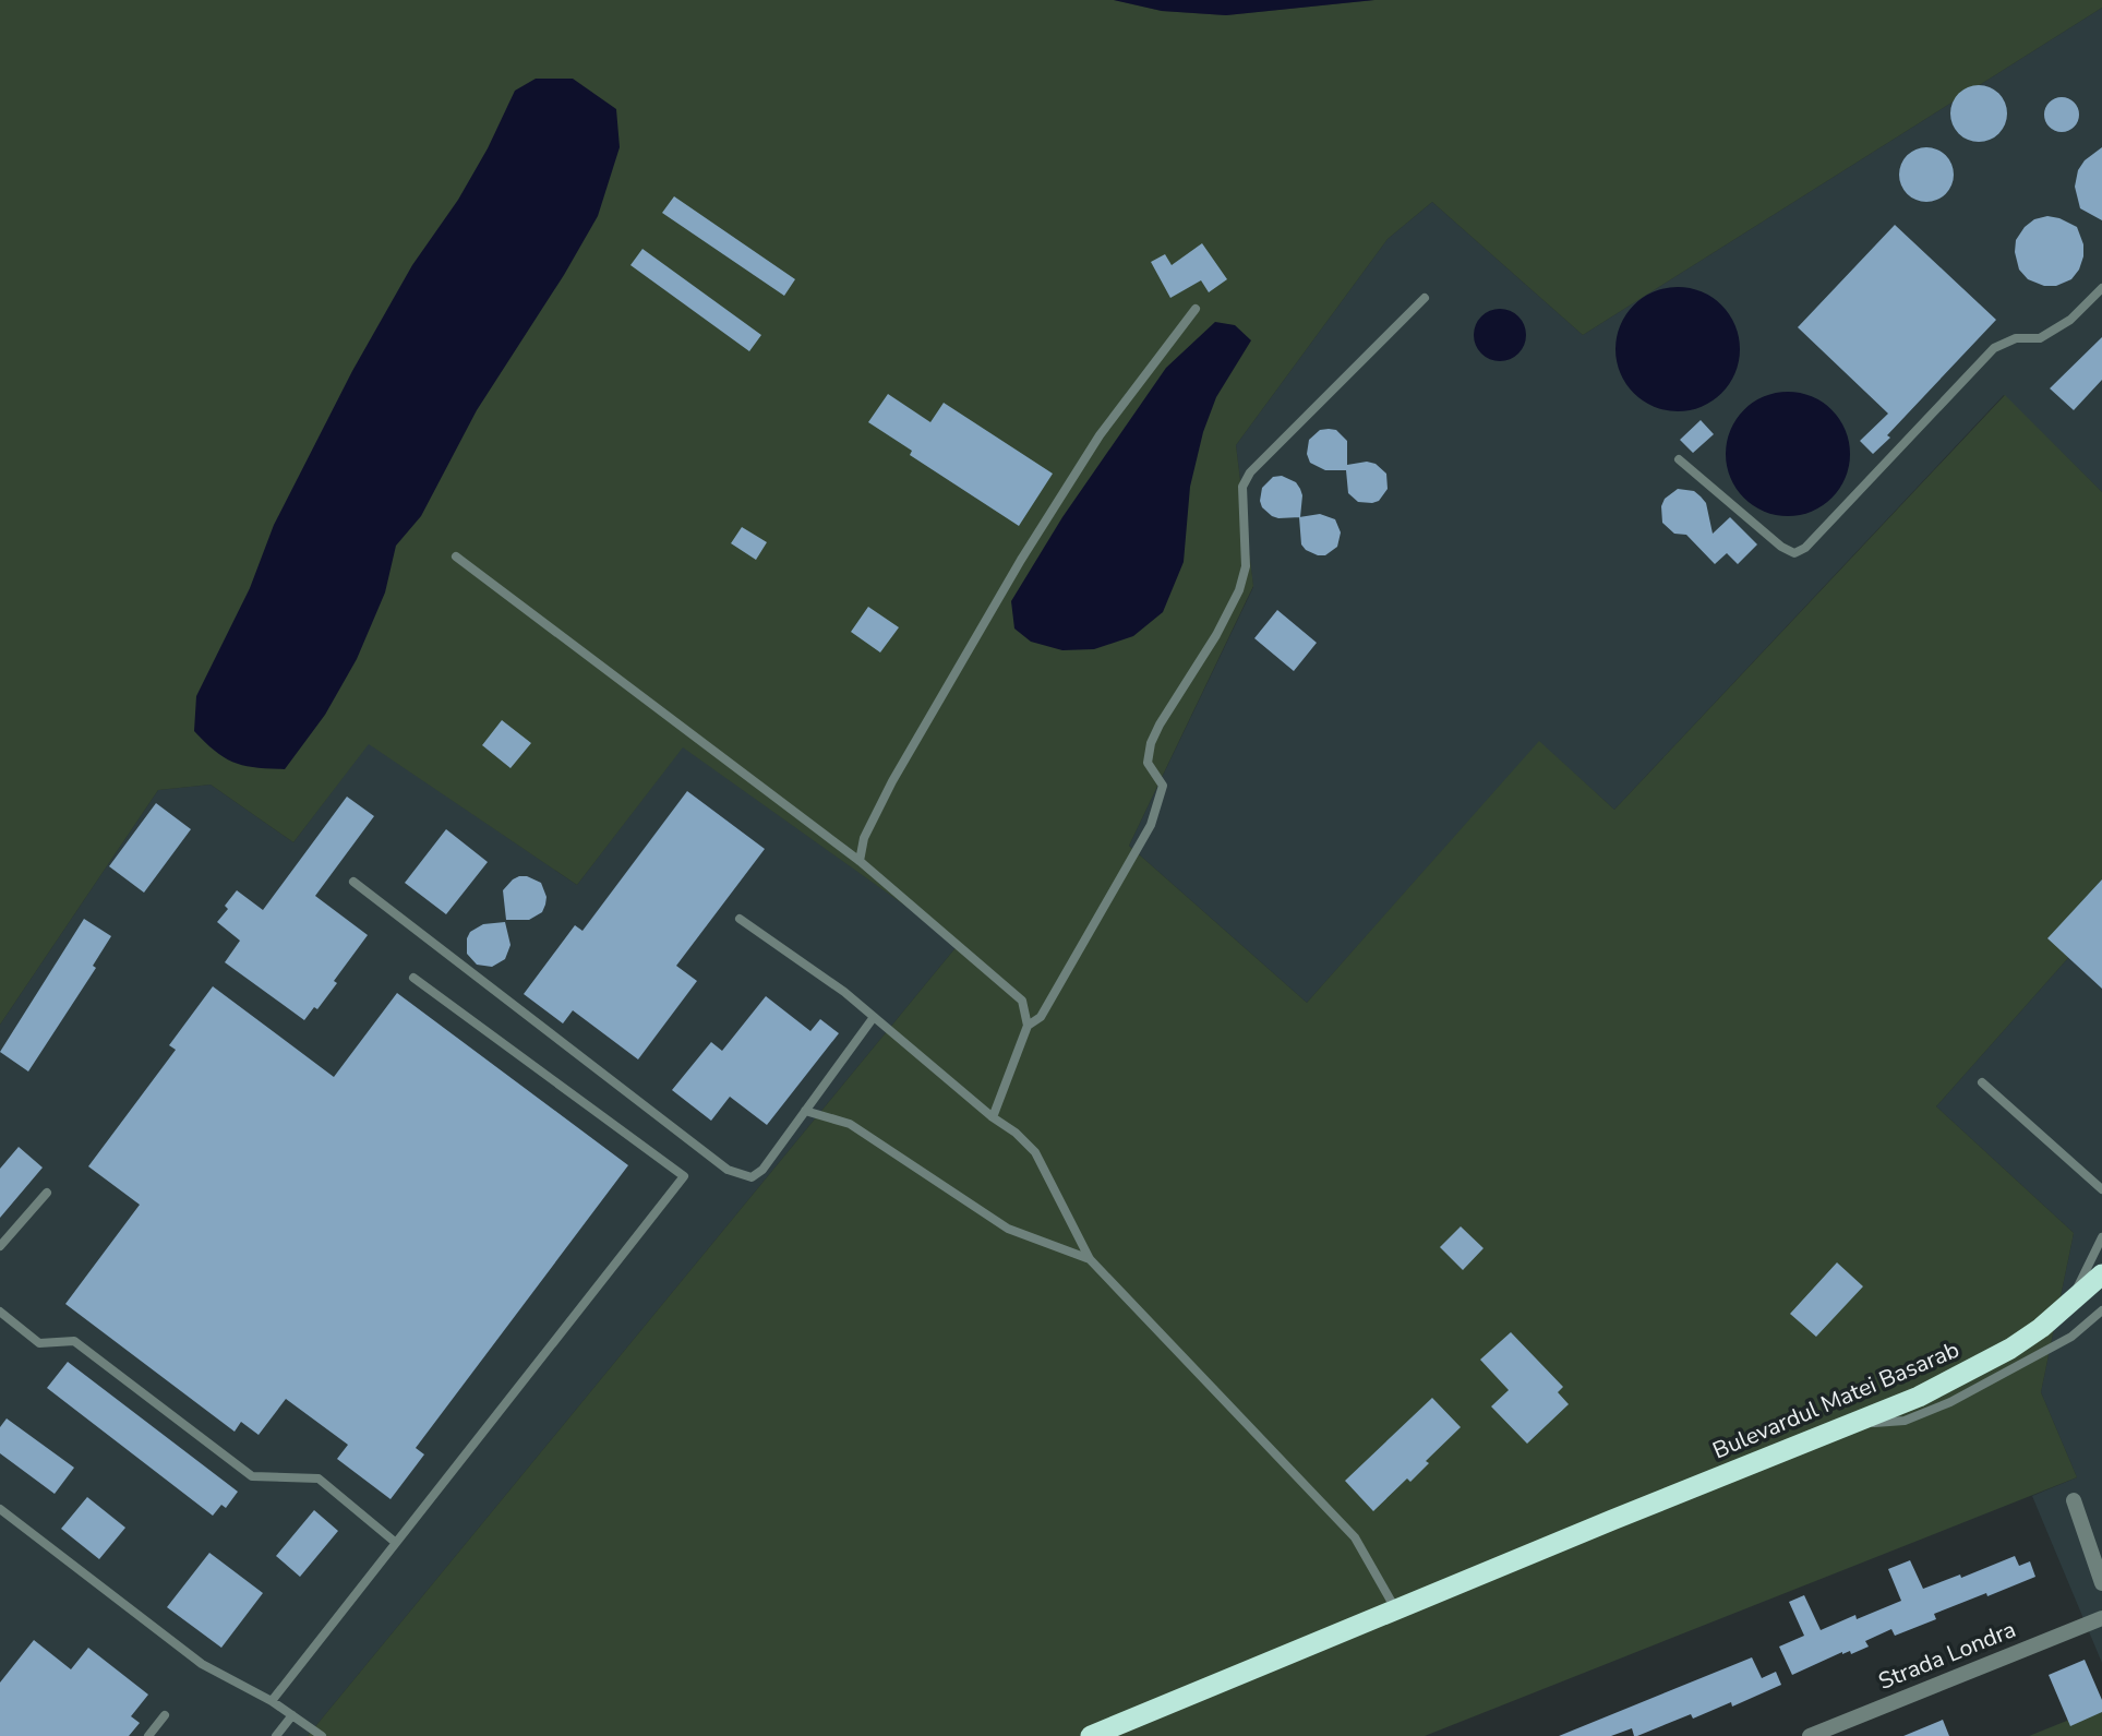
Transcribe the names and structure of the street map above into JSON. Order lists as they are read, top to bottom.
{
  "streets": {
    "highway": ["Bulevardul Matei Basarab"],
    "street": ["Strada Londra"]
  }
}
